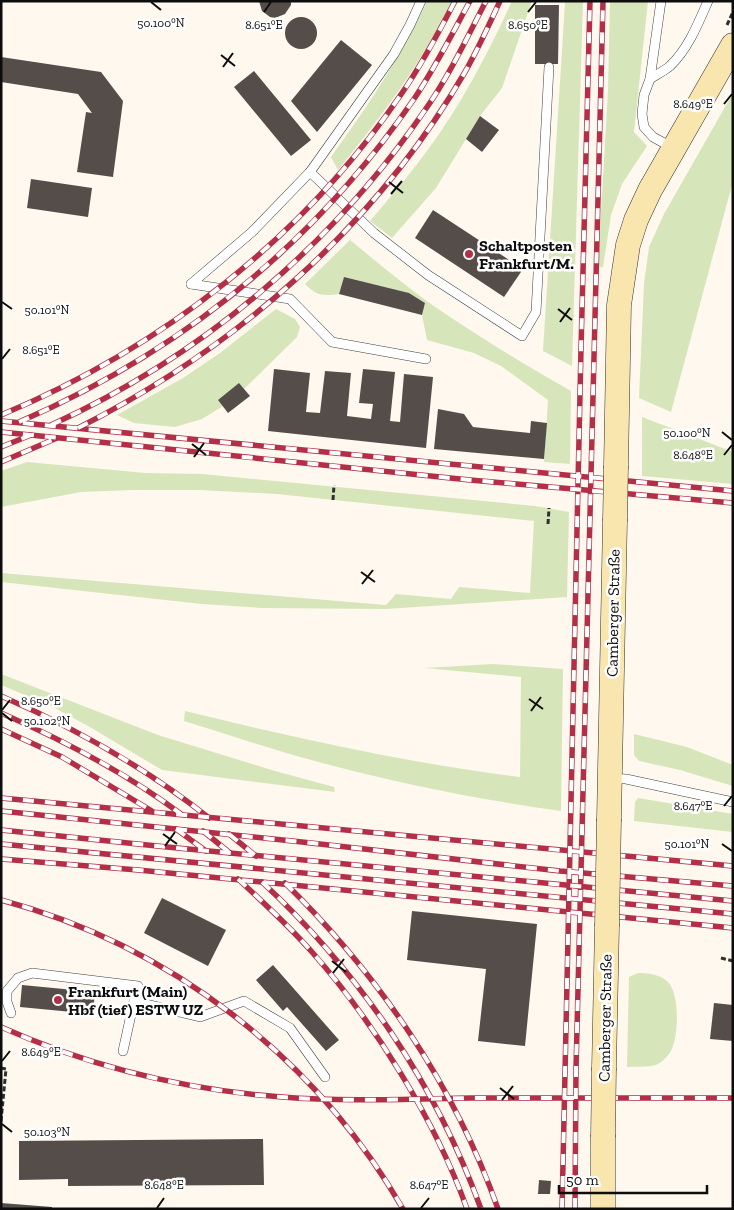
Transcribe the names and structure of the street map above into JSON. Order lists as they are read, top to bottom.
{
  "streets": {
    "street": ["Camberger Straße"]
  },
  "places": ["Schaltposten Frankfurt/M.", "Frankfurt (Main) Hbf (tief) ESTW UZ"],
  "scale_bar": "50 m",
  "coordinates": [
    "50.100°N",
    "8.651°E",
    "8.650°E",
    "8.649°E",
    "50.101°N",
    "8.648°E",
    "50.102°N",
    "8.647°E",
    "50.103°N"
  ]
}
